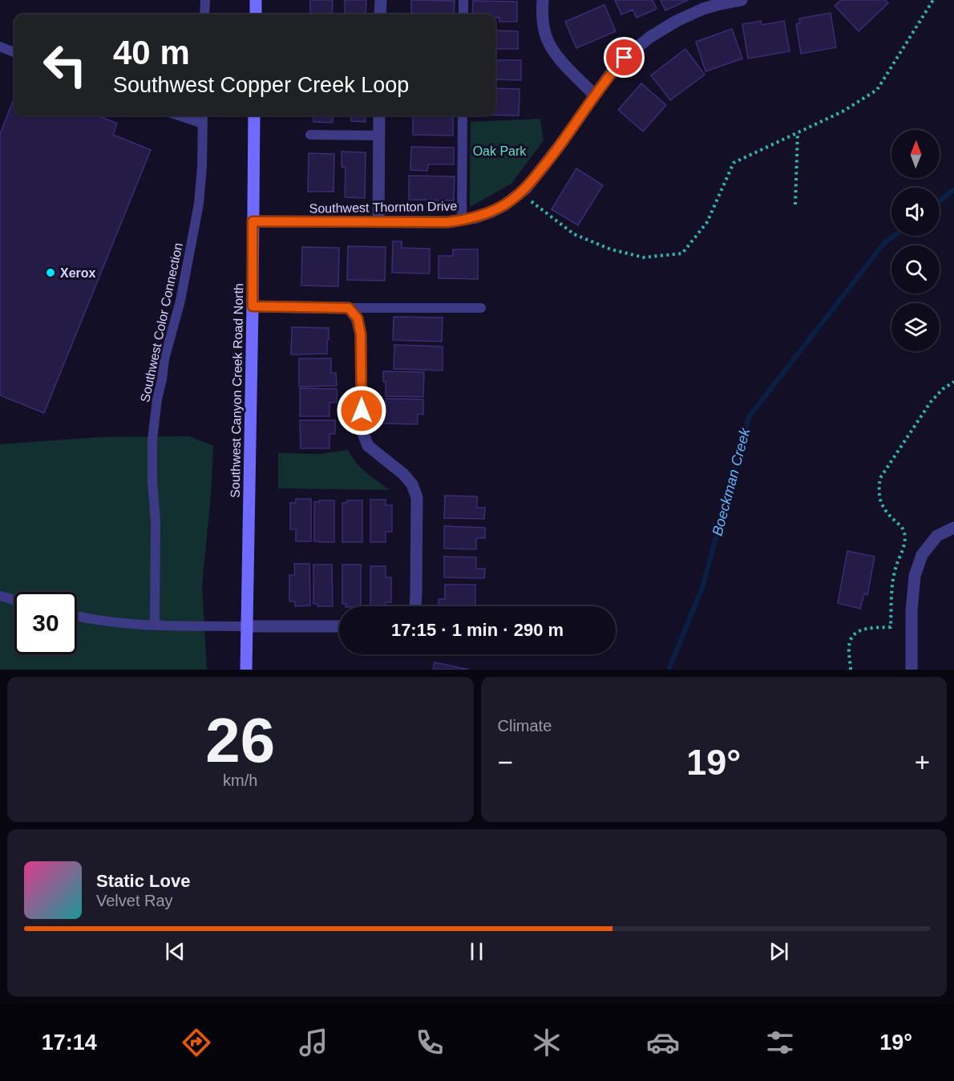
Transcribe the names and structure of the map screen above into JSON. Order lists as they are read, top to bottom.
{
  "streets": {
    "main road": ["Southwest Canyon Creek Road North"],
    "street": ["Southwest Thornton Drive"],
    "lane": ["Southwest Color Connection"]
  },
  "crossings": [
    ["Southwest Thornton Drive", "Southwest Canyon Creek Road North"]
  ],
  "water": ["Boeckman Creek"],
  "parks": ["Oak Park"],
  "places": ["Xerox"],
  "north": "top",
  "page": {
    "turn": ["40 m", "Southwest Copper Creek Loop"],
    "limit": "30",
    "trip": "17:15 · 1 min · 290 m",
    "tile": [
      ["26", "km/h"],
      "Climate"
    ],
    "heat": ["−", "19°", "+"],
    "song": ["Static Love", "Velvet Ray"],
    "tabs": ["17:14", "19°"]
  }
}
